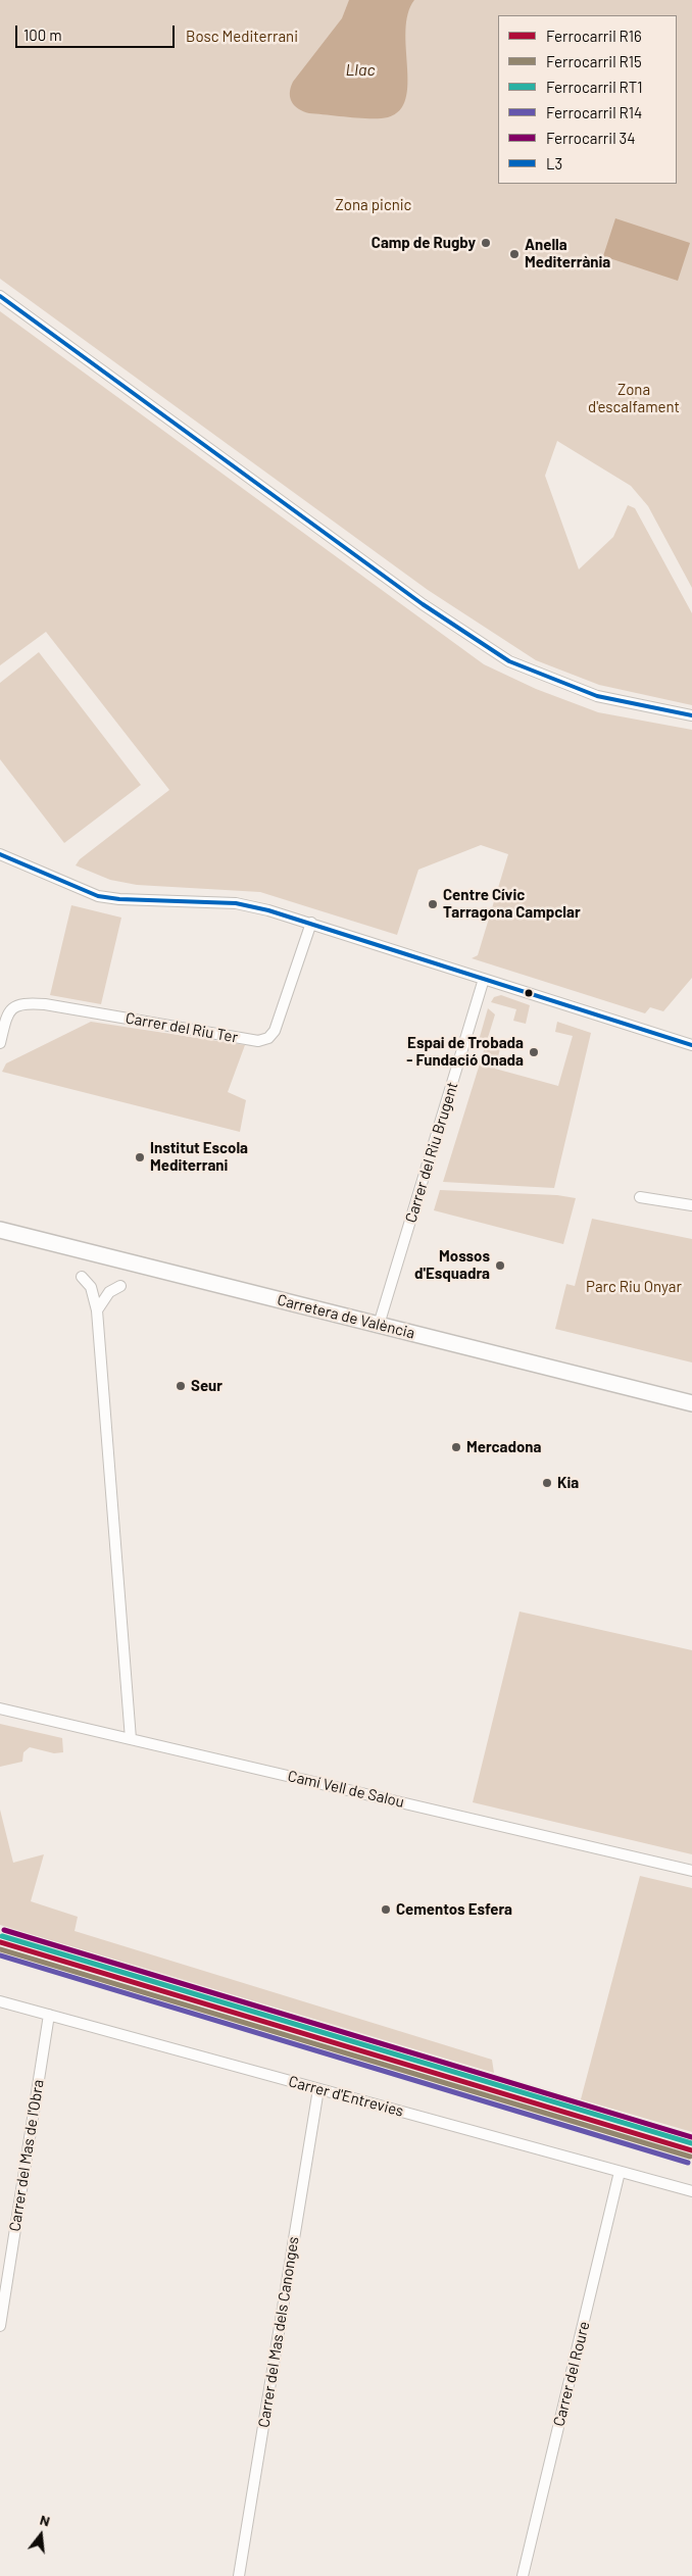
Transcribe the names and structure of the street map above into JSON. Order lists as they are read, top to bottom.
{
  "streets": {
    "main road": ["Carretera de València"],
    "street": [
      "Carrer del Riu Ter",
      "Carrer del Riu Brugent",
      "Camí Vell de Salou",
      "Carrer d'Entrevies",
      "Carrer del Mas de l'Obra",
      "Carrer del Mas dels Canonges",
      "Carrer del Roure"
    ]
  },
  "crossings": [
    ["Carrer del Riu Brugent", "Carretera de València"],
    ["Carrer d'Entrevies", "Carrer del Mas de l'Obra"],
    ["Carrer d'Entrevies", "Carrer del Mas dels Canonges"],
    ["Carrer d'Entrevies", "Carrer del Roure"]
  ],
  "water": ["Llac"],
  "parks": [
    "Bosc Mediterrani",
    "Zona picnic",
    "Zona d'escalfament",
    "Parc Riu Onyar"
  ],
  "places": [
    "Camp de Rugby",
    "Anella Mediterrània",
    "Centre Cívic Tarragona Campclar",
    "Espai de Trobada - Fundació Onada",
    "Institut Escola Mediterrani",
    "Mossos d'Esquadra",
    "Seur",
    "Mercadona",
    "Kia",
    "Cementos Esfera"
  ],
  "lines": [
    "transit line L3",
    "rail line 34",
    "rail line RT1",
    "rail line R16",
    "rail line R15",
    "rail line R14"
  ],
  "legend": [
    "Ferrocarril R16",
    "Ferrocarril R15",
    "Ferrocarril RT1",
    "Ferrocarril R14",
    "Ferrocarril 34",
    "L3"
  ],
  "scale_bar": "100 m",
  "north": "top"
}
